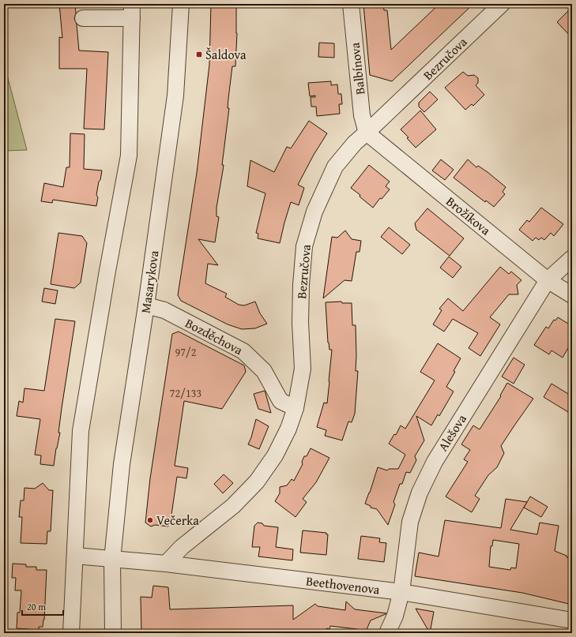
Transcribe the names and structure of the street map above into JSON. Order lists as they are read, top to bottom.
{
  "streets": {
    "street": [
      "Bezručova",
      "Balbínova",
      "Brožíkova",
      "Masarykova",
      "Bozděchova",
      "Alešova",
      "Beethovenova"
    ]
  },
  "crossings": [
    ["Bezručova", "Balbínova"],
    ["Bezručova", "Brožíkova"],
    ["Bezručova", "Bozděchova"],
    ["Bezručova", "Beethovenova"],
    ["Balbínova", "Brožíkova"],
    ["Brožíkova", "Alešova"],
    ["Masarykova", "Bozděchova"],
    ["Masarykova", "Beethovenova"],
    ["Alešova", "Beethovenova"]
  ],
  "places": {
    "transit": ["Šaldova"],
    "other": ["Večerka"]
  },
  "house_numbers": ["97/2", "72/133"],
  "scale_bar": "20 m"
}
